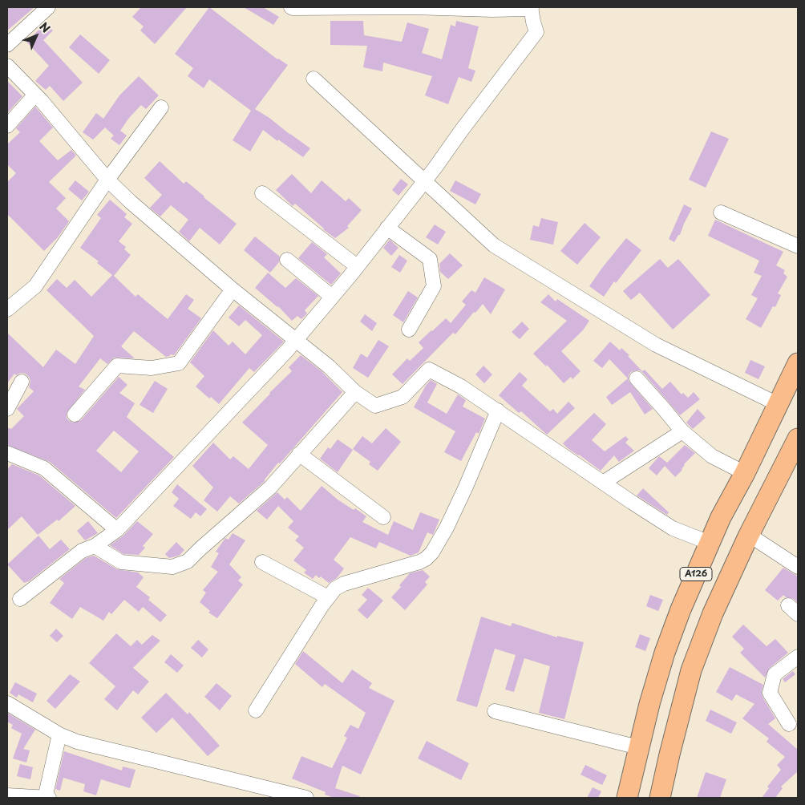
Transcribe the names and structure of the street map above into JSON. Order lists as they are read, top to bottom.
{
  "streets": {
    "highway": ["A126"]
  },
  "north": "top right"
}
